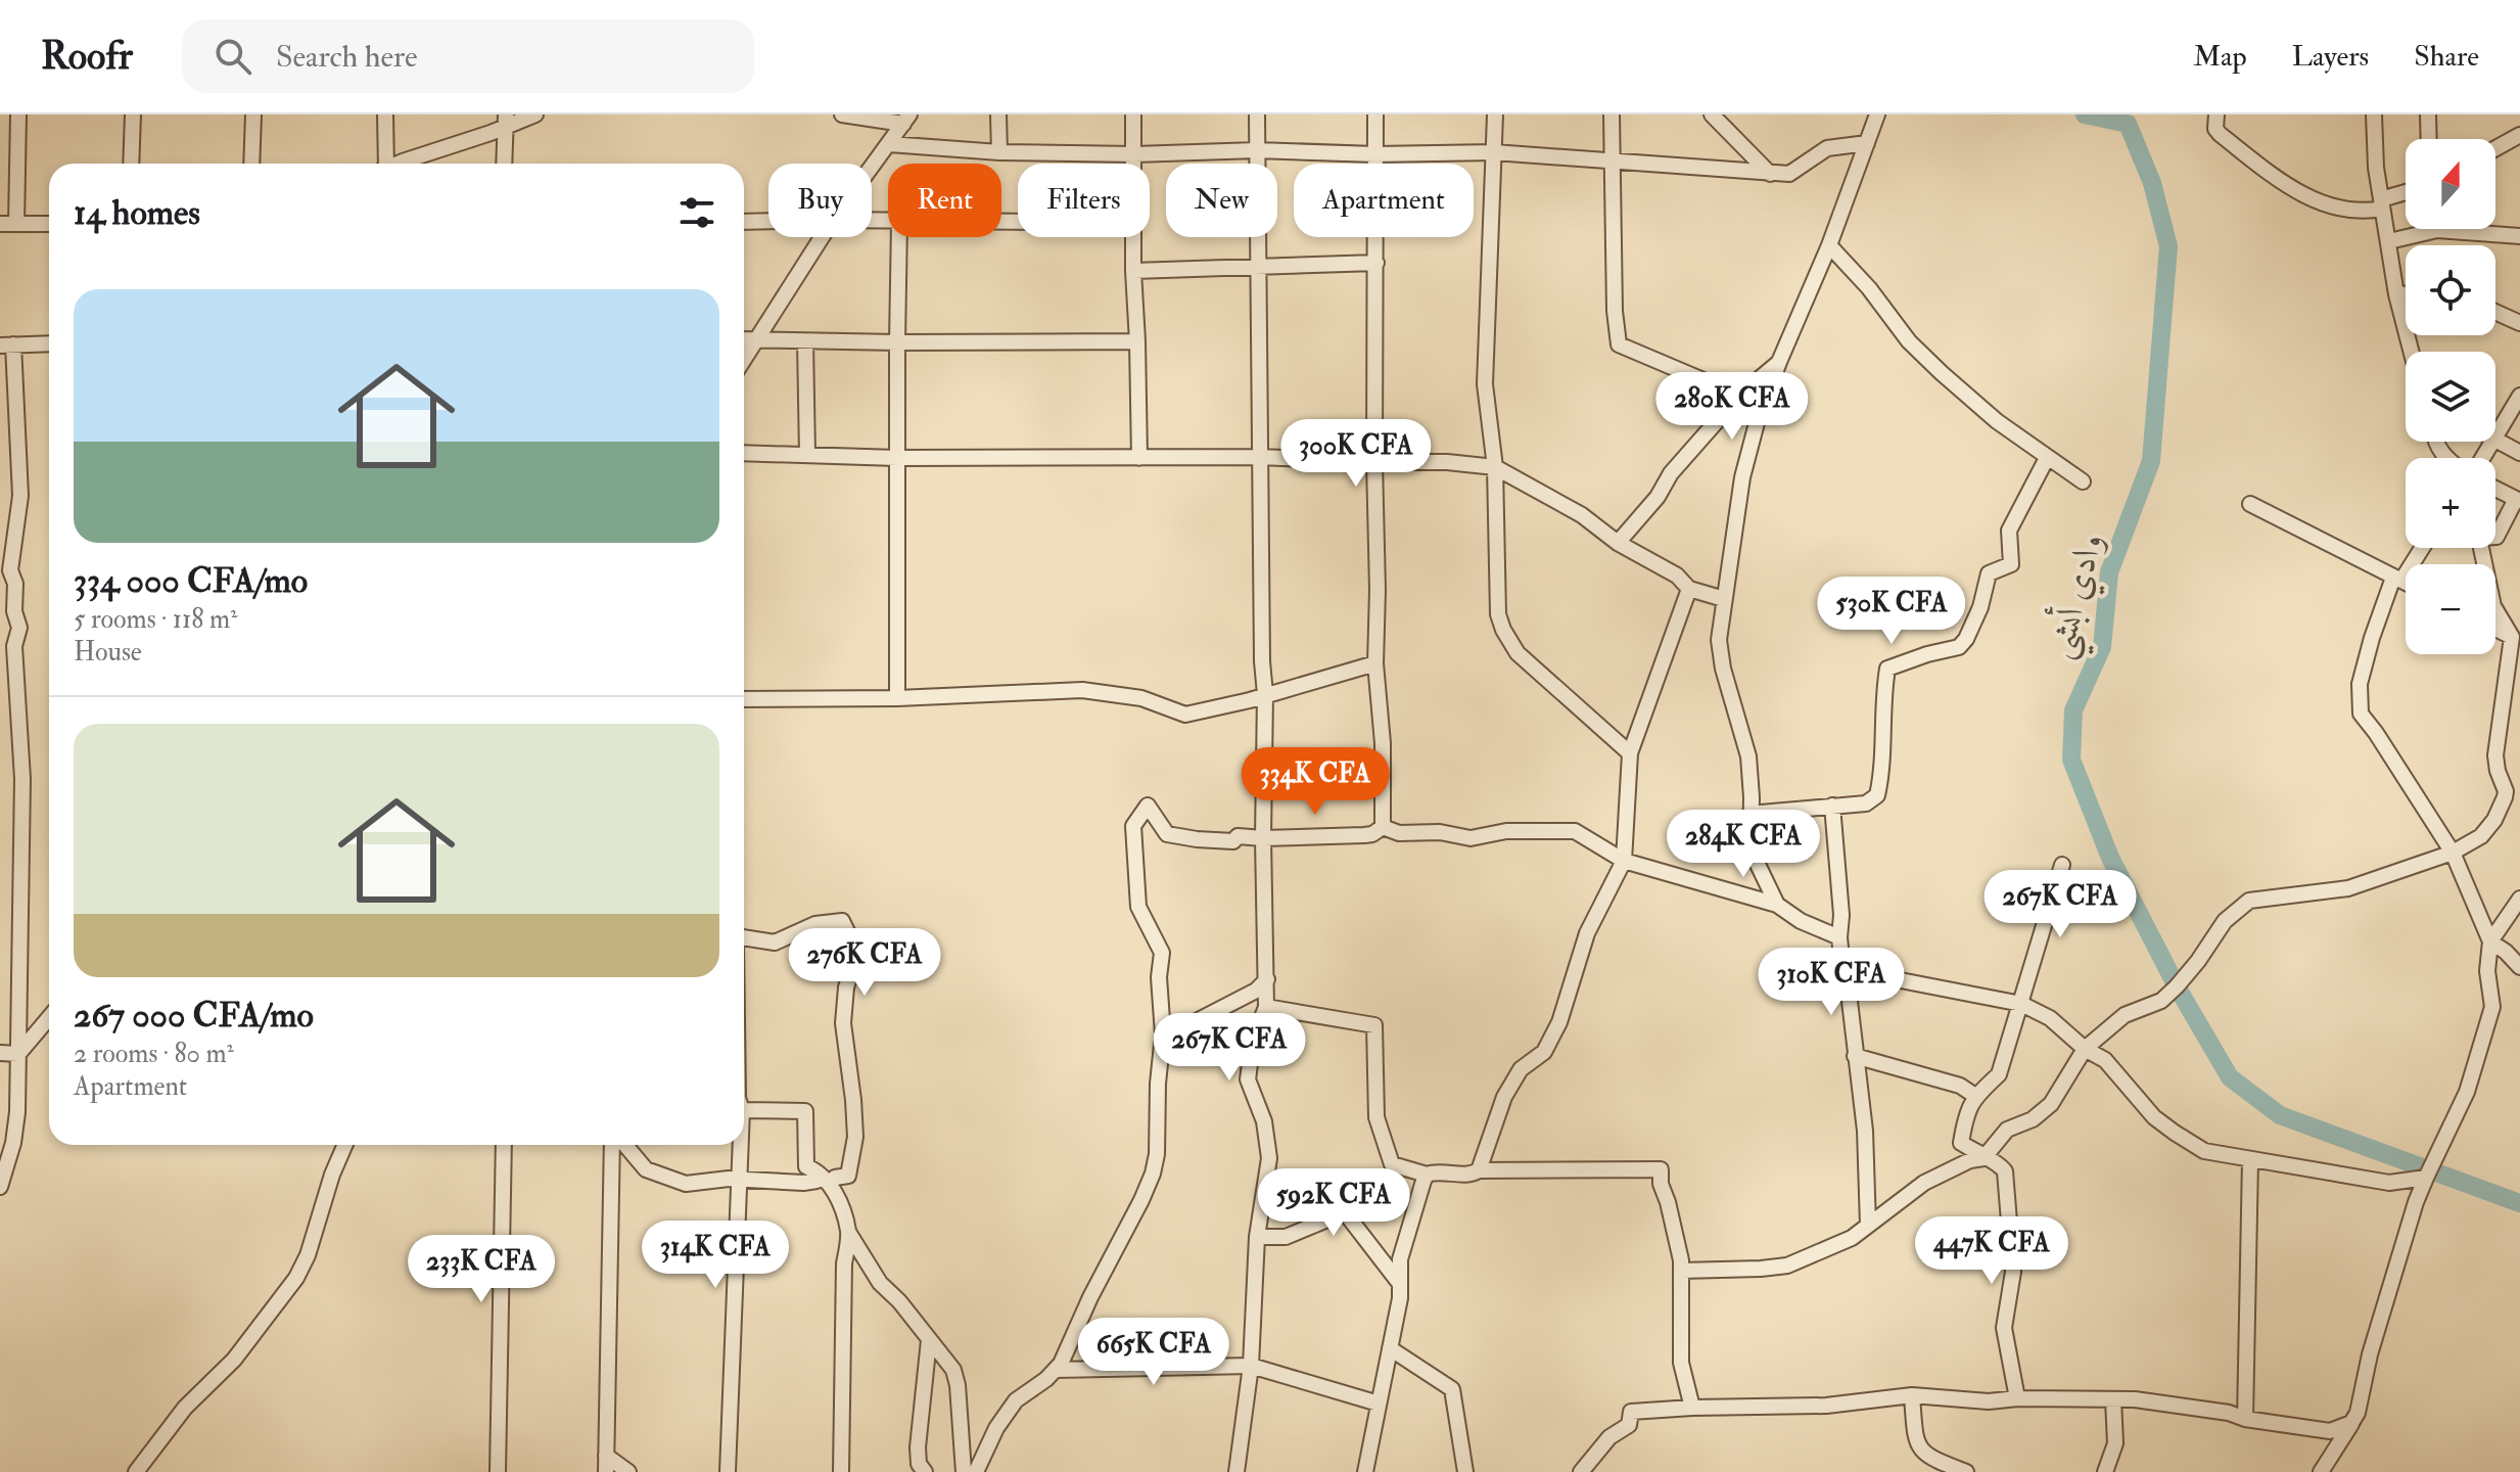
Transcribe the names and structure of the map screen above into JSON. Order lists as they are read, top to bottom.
{
  "water": ["وادي أبشي"],
  "north": "top",
  "page": {
    "header": "Roofr",
    "search": "Search here",
    "nav": ["Map", "Layers", "Share"],
    "map_buttons": ["+", "−"],
    "chip": [
      "Buy",
      "Rent",
      "Filters",
      "New",
      "Apartment"
    ],
    "heading": "14 homes",
    "list": [
      {
        "name": "334 000 CFA/mo",
        "note": "5 rooms · 118 m² · House"
      },
      {
        "name": "267 000 CFA/mo",
        "note": "2 rooms · 80 m² · Apartment"
      }
    ],
    "price": [
      "280K CFA",
      "300K CFA",
      "530K CFA",
      "334K CFA",
      "284K CFA",
      "267K CFA",
      "276K CFA",
      "310K CFA",
      "267K CFA",
      "592K CFA",
      "447K CFA",
      "314K CFA",
      "233K CFA",
      "665K CFA"
    ]
  }
}
